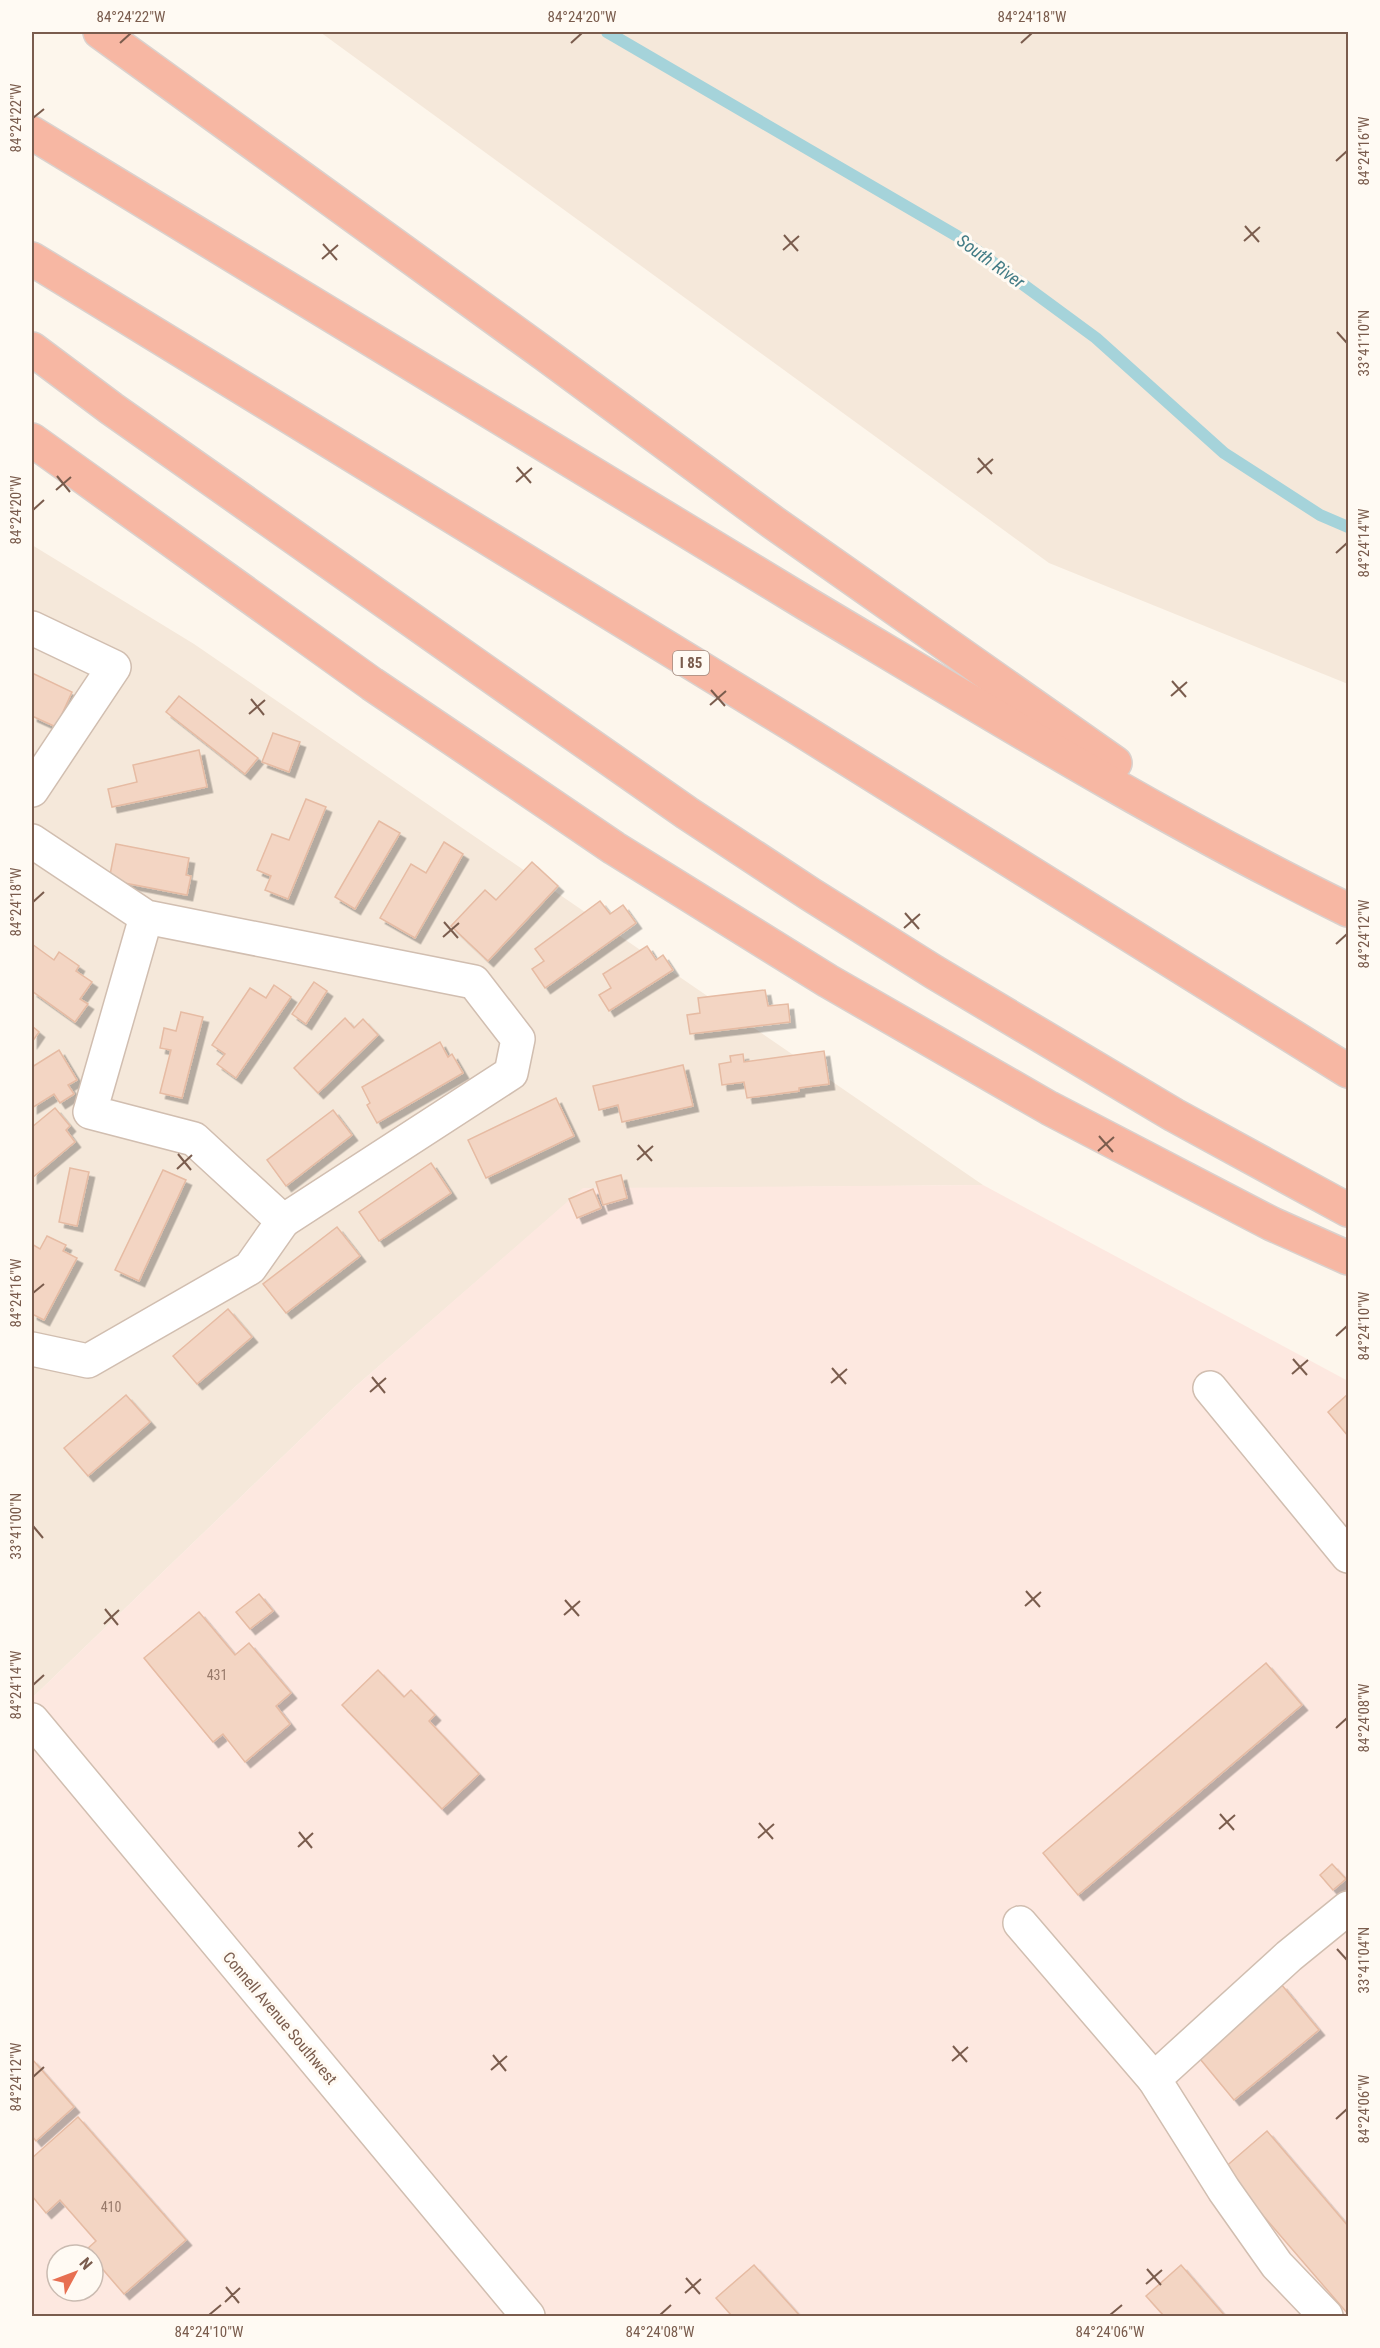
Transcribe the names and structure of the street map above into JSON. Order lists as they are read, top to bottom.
{
  "streets": {
    "highway": ["I 85"],
    "street": ["Connell Avenue Southwest"]
  },
  "water": ["South River"],
  "house_numbers": ["431", "410"],
  "north": "top right",
  "coordinates": [
    "84°24'22\"W",
    "84°24'20\"W",
    "84°24'18\"W",
    "84°24'16\"W",
    "33°41'10\"N",
    "84°24'14\"W",
    "84°24'12\"W",
    "84°24'10\"W",
    "33°41'00\"N",
    "84°24'08\"W",
    "33°41'04\"N",
    "84°24'06\"W"
  ]
}
